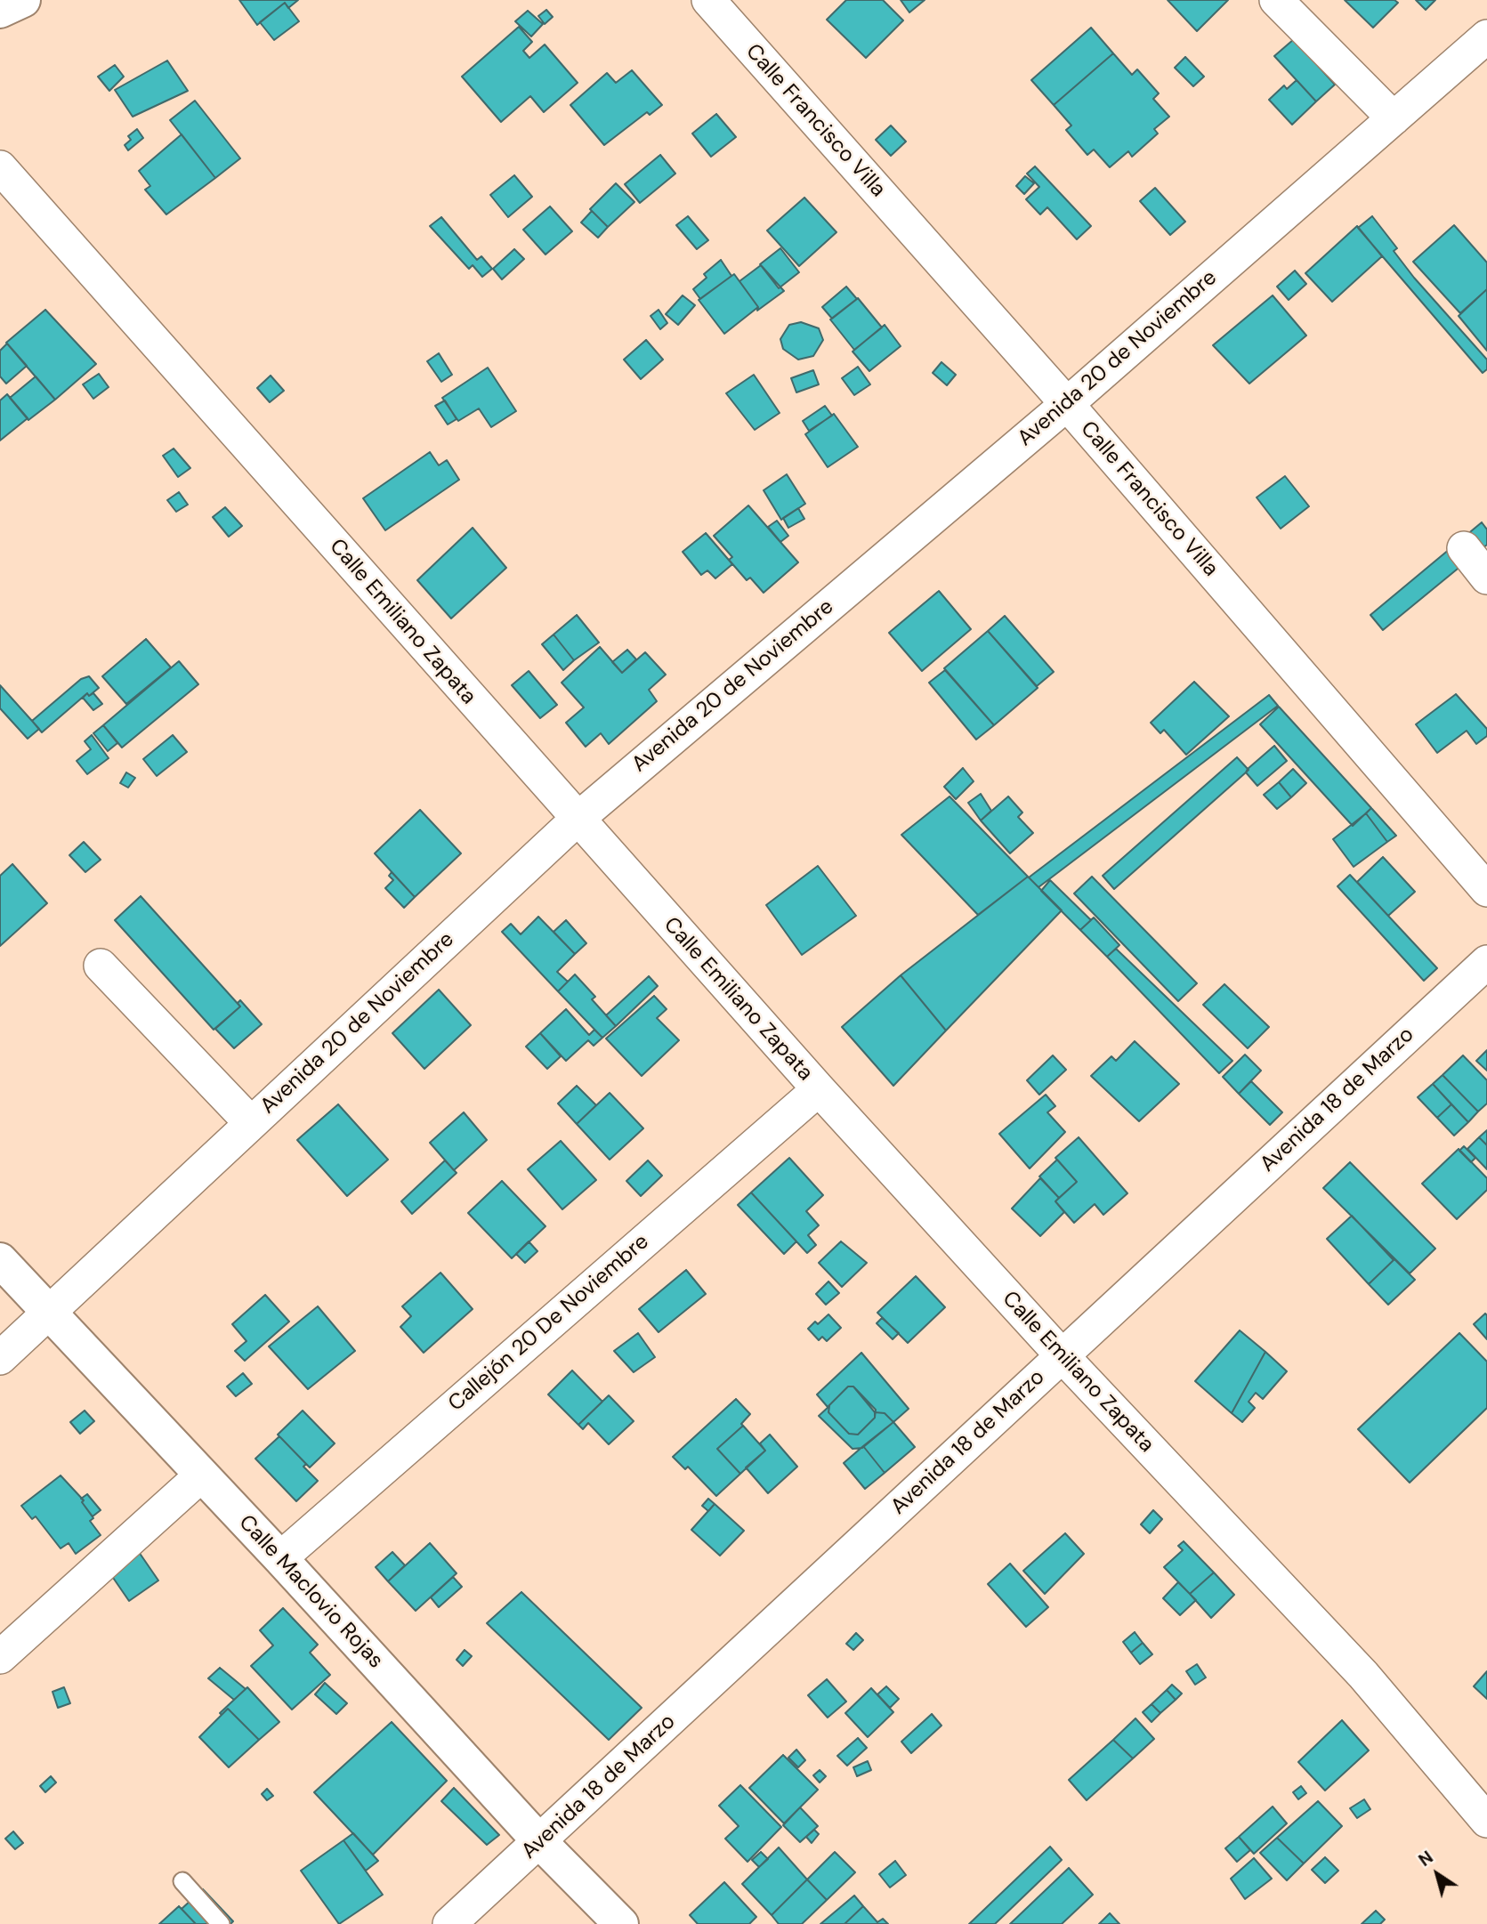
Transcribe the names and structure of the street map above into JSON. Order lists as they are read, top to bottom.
{
  "streets": {
    "street": [
      "Calle Francisco Villa",
      "Avenida 20 de Noviembre",
      "Calle Emiliano Zapata",
      "Avenida 18 de Marzo",
      "Callejón 20 De Noviembre",
      "Calle Maclovio Rojas"
    ]
  },
  "crossings": [
    ["Calle Francisco Villa", "Avenida 20 de Noviembre"],
    ["Avenida 20 de Noviembre", "Calle Emiliano Zapata"],
    ["Avenida 20 de Noviembre", "Calle Maclovio Rojas"],
    ["Calle Emiliano Zapata", "Avenida 18 de Marzo"],
    ["Calle Emiliano Zapata", "Callejón 20 De Noviembre"],
    ["Avenida 18 de Marzo", "Calle Maclovio Rojas"],
    ["Callejón 20 De Noviembre", "Calle Maclovio Rojas"]
  ],
  "north": "top left"
}
